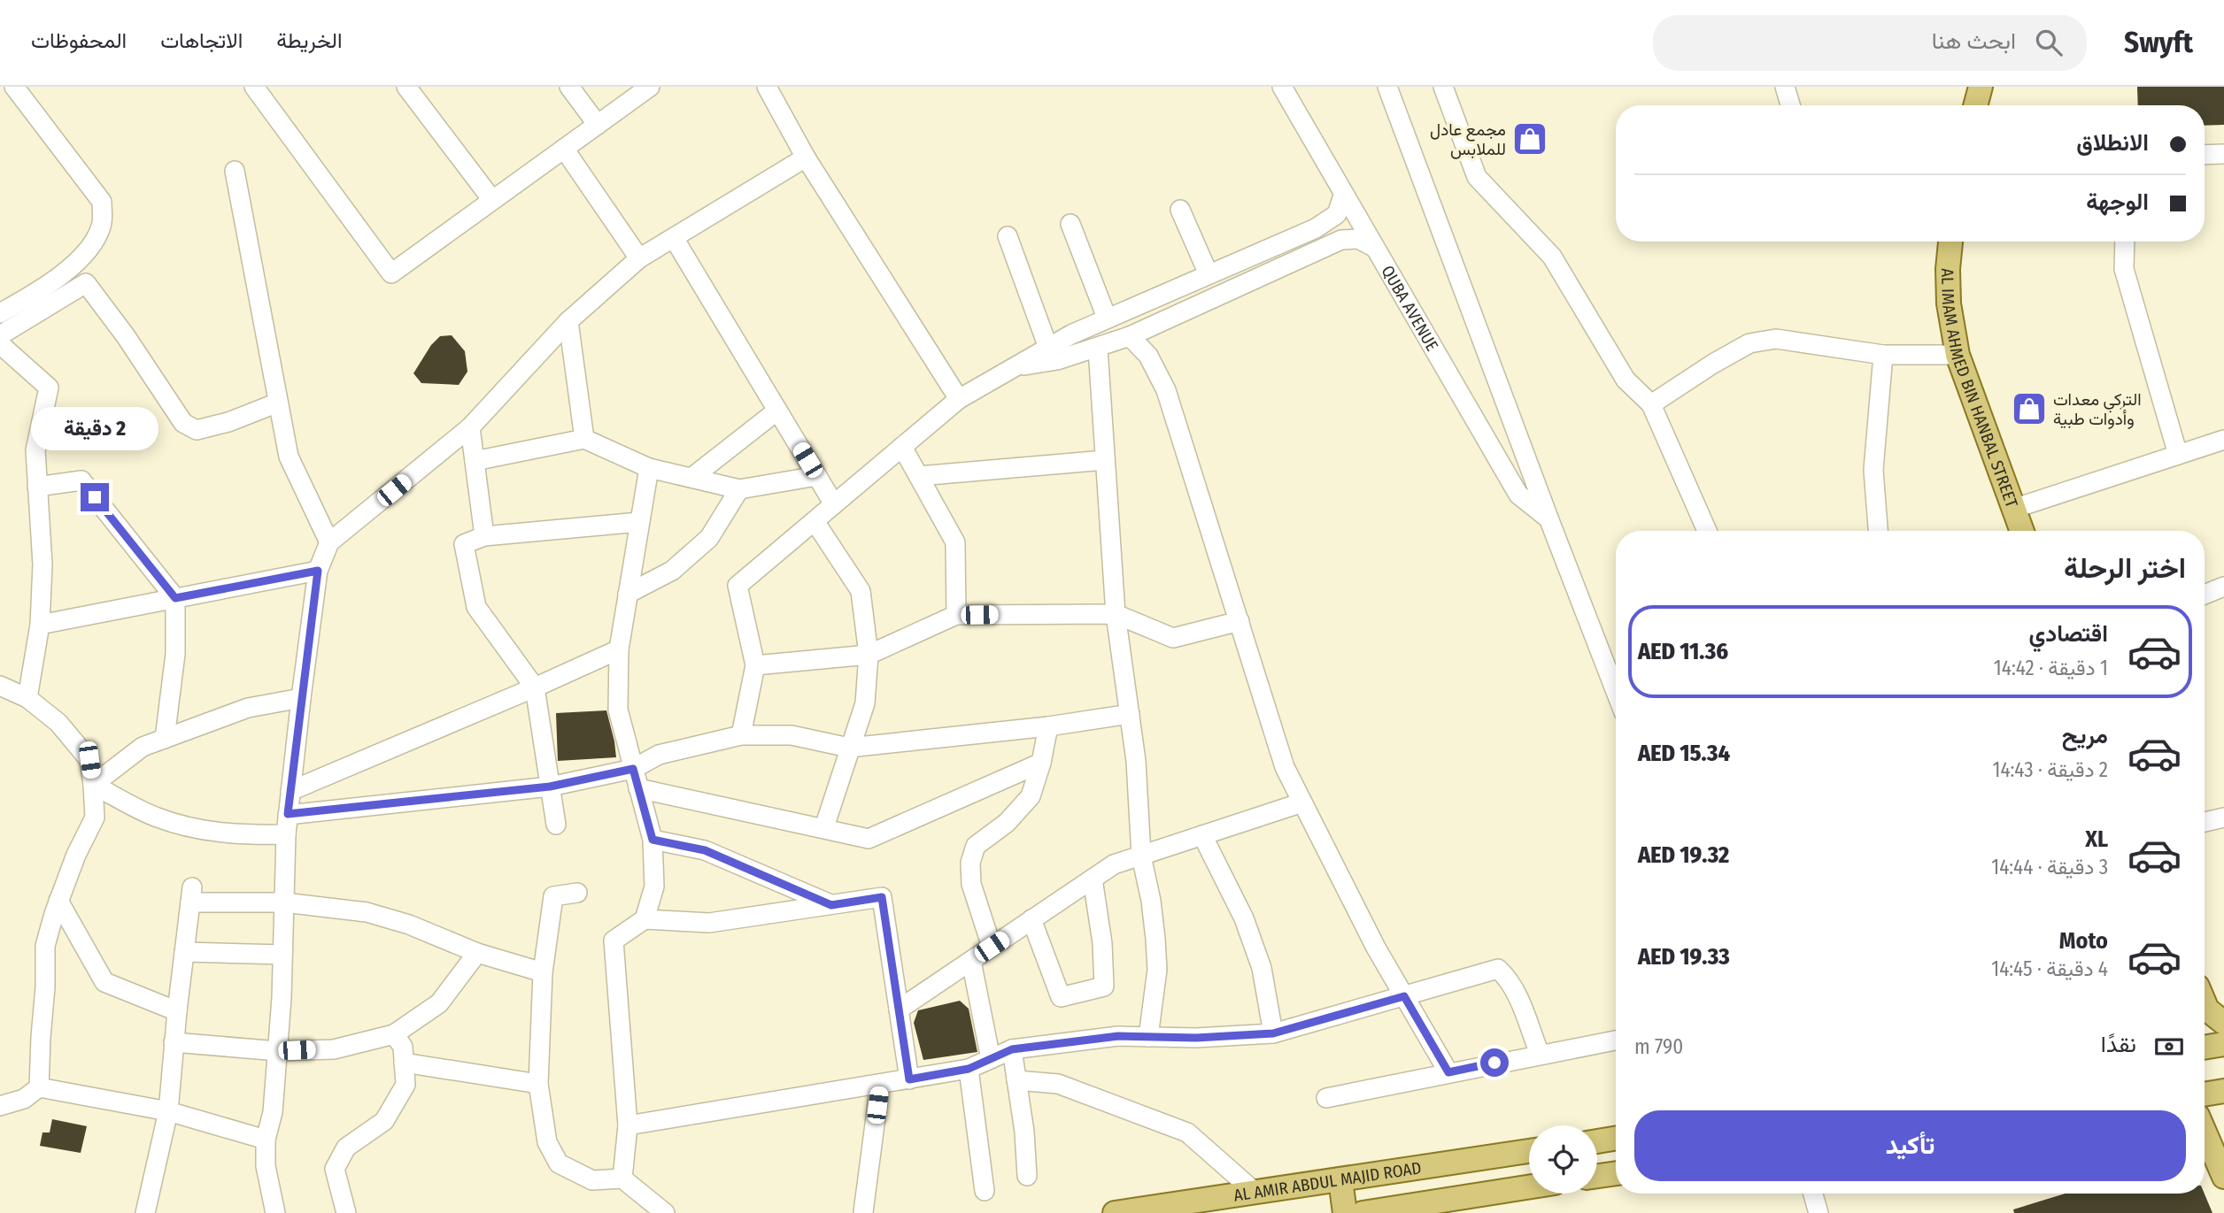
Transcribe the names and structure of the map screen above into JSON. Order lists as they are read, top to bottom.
{
  "streets": {
    "main road": ["AL IMAM AHMED BIN HANBAL STREET", "AL AMIR ABDUL MAJID ROAD"],
    "street": ["QUBA AVENUE"]
  },
  "places": {
    "shop": ["مجمع عادل للملابس", "التركي معدات وأدوات طبية"]
  },
  "page": {
    "header": "Swyft",
    "search": "ابحث هنا",
    "nav": ["الخريطة", "الاتجاهات", "المحفوظات"],
    "banner": ["الانطلاق", "الوجهة"],
    "bubble": "2 دقيقة",
    "heading": "اختر الرحلة",
    "list": [
      {
        "name": "اقتصادي",
        "note": "1 دقيقة · 14:42",
        "value": "AED 11.36"
      },
      {
        "name": "مريح",
        "note": "2 دقيقة · 14:43",
        "value": "AED 15.34"
      },
      {
        "name": "XL",
        "note": "3 دقيقة · 14:44",
        "value": "AED 19.32"
      },
      {
        "name": "Moto",
        "note": "4 دقيقة · 14:45",
        "value": "AED 19.33"
      }
    ],
    "pay": ["نقدًا", "790 m"],
    "buttons": "تأكيد"
  }
}
